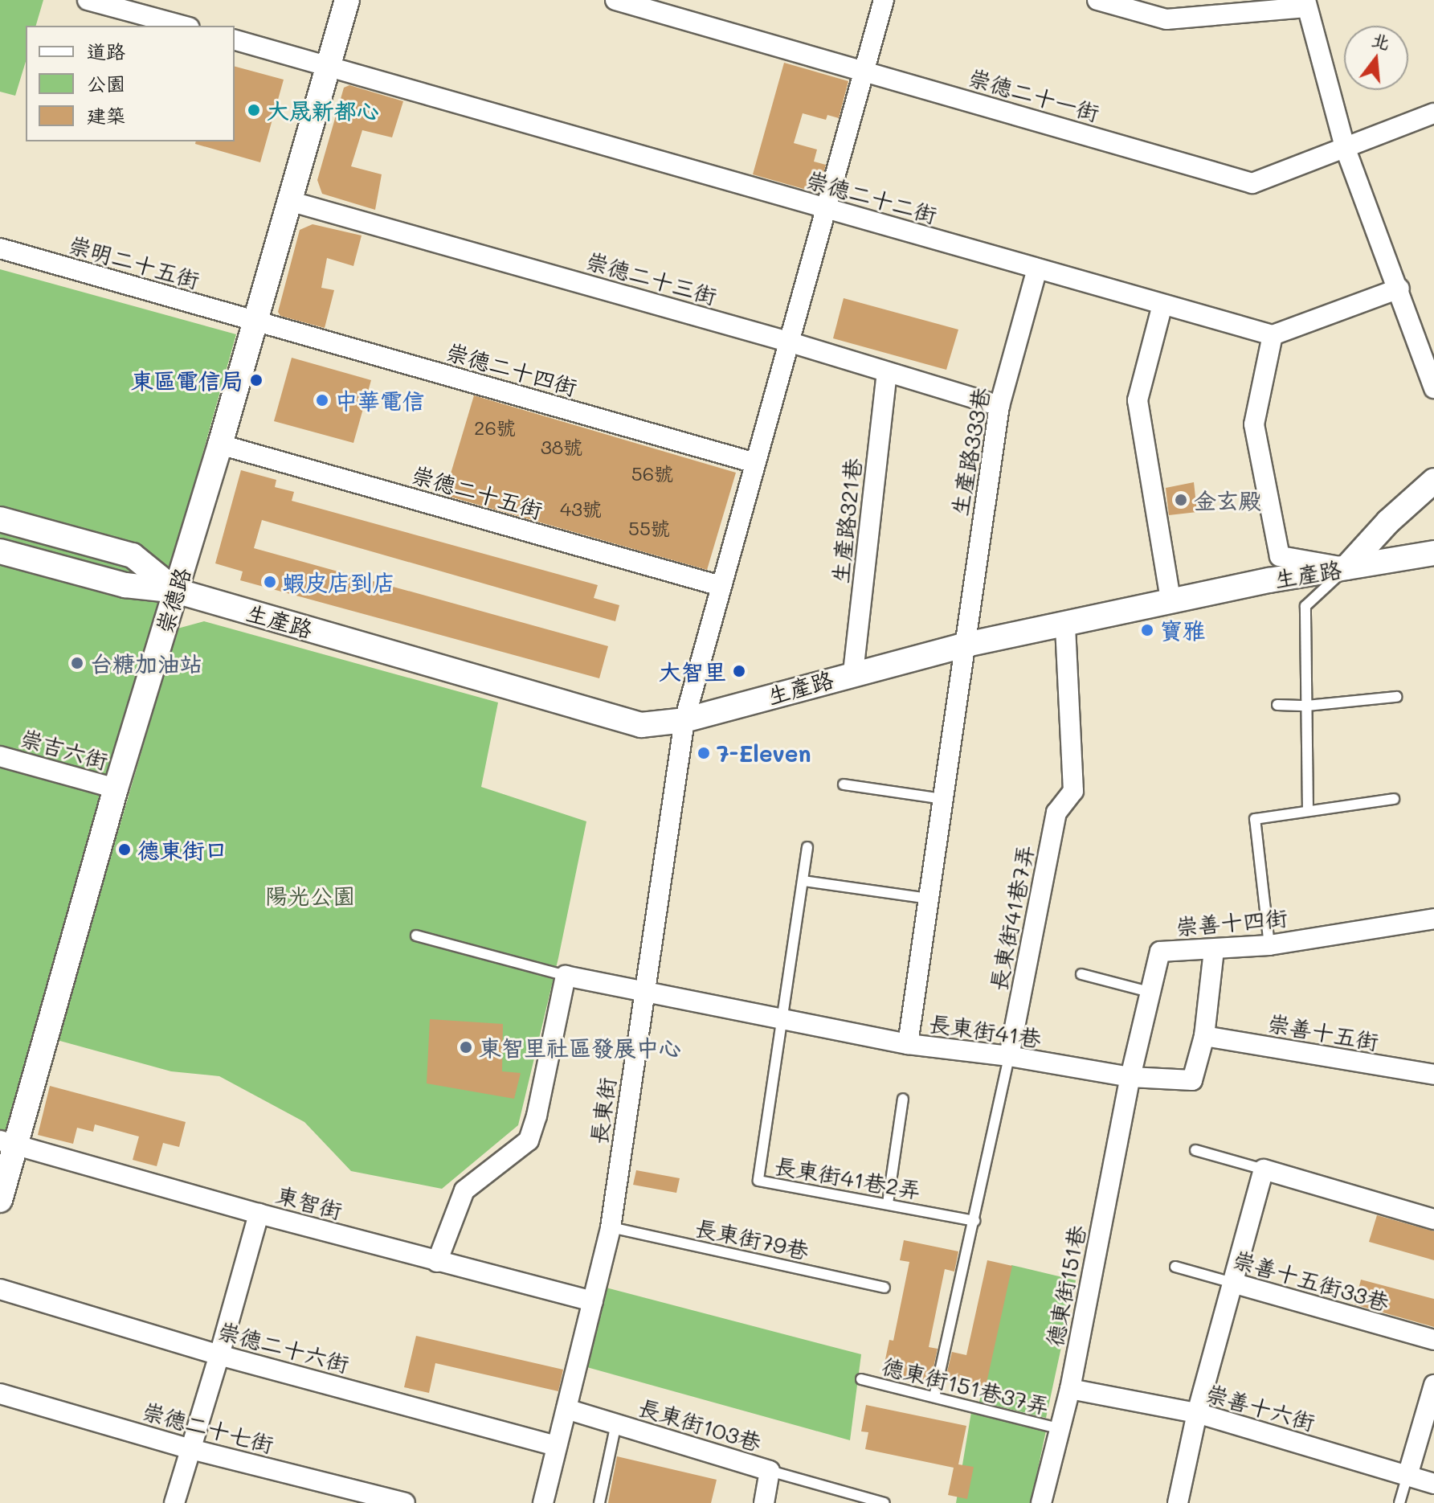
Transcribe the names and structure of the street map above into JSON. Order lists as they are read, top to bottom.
{
  "streets": {
    "street": [
      "崇德二十一街",
      "崇德二十二街",
      "崇明二十五街",
      "崇德二十三街",
      "崇德二十四街",
      "生產路333巷",
      "崇德二十五街",
      "生產路321巷",
      "生產路",
      "崇德路",
      "崇吉六街",
      "長東街41巷7弄",
      "崇善十四街",
      "長東街41巷",
      "崇善十五街",
      "長東街",
      "東智街",
      "崇善十五街33巷",
      "德東街151巷",
      "崇德二十六街",
      "崇善十六街",
      "長東街103巷",
      "崇德二十七街"
    ],
    "lane": ["長東街41巷2弄", "長東街79巷", "德東街151巷37弄"]
  },
  "crossings": [
    ["崇德二十一街", "長東街"],
    ["崇德二十二街", "生產路333巷"],
    ["崇德二十二街", "崇德路"],
    ["崇德二十二街", "長東街"],
    ["崇明二十五街", "崇德二十四街"],
    ["崇明二十五街", "崇德路"],
    ["崇德二十三街", "生產路333巷"],
    ["崇德二十三街", "生產路321巷"],
    ["崇德二十三街", "崇德路"],
    ["崇德二十三街", "長東街"],
    ["崇德二十四街", "崇德路"],
    ["崇德二十四街", "長東街"],
    ["生產路333巷", "生產路"],
    ["生產路333巷", "長東街41巷"],
    ["崇德二十五街", "崇德路"],
    ["崇德二十五街", "長東街"],
    ["生產路321巷", "生產路"],
    ["生產路", "崇德路"],
    ["生產路", "長東街41巷7弄"],
    ["生產路", "長東街"],
    ["崇德路", "崇吉六街"],
    ["崇德路", "東智街"],
    ["長東街41巷7弄", "長東街41巷"],
    ["長東街41巷7弄", "長東街41巷2弄"],
    ["長東街41巷7弄", "德東街151巷37弄"],
    ["崇善十四街", "長東街41巷"],
    ["崇善十四街", "德東街151巷"],
    ["長東街41巷", "崇善十五街"],
    ["長東街41巷", "長東街"],
    ["長東街41巷", "長東街41巷2弄"],
    ["長東街41巷", "德東街151巷"],
    ["長東街", "東智街"],
    ["長東街", "長東街79巷"],
    ["長東街", "崇德二十六街"],
    ["長東街", "長東街103巷"],
    ["德東街151巷", "德東街151巷37弄"],
    ["德東街151巷", "崇善十六街"]
  ],
  "parks": ["陽光公園"],
  "places": [
    "大晟新都心",
    "東區電信局",
    "中華電信",
    "金玄殿",
    "蝦皮店到店",
    "寶雅",
    "台糖加油站",
    "大智里",
    "7-Eleven",
    "德東街口",
    "東智里社區發展中心"
  ],
  "house_numbers": [
    "26號",
    "38號",
    "56號",
    "43號",
    "55號"
  ],
  "legend": ["道路", "公園", "建築"],
  "north": "top"
}
